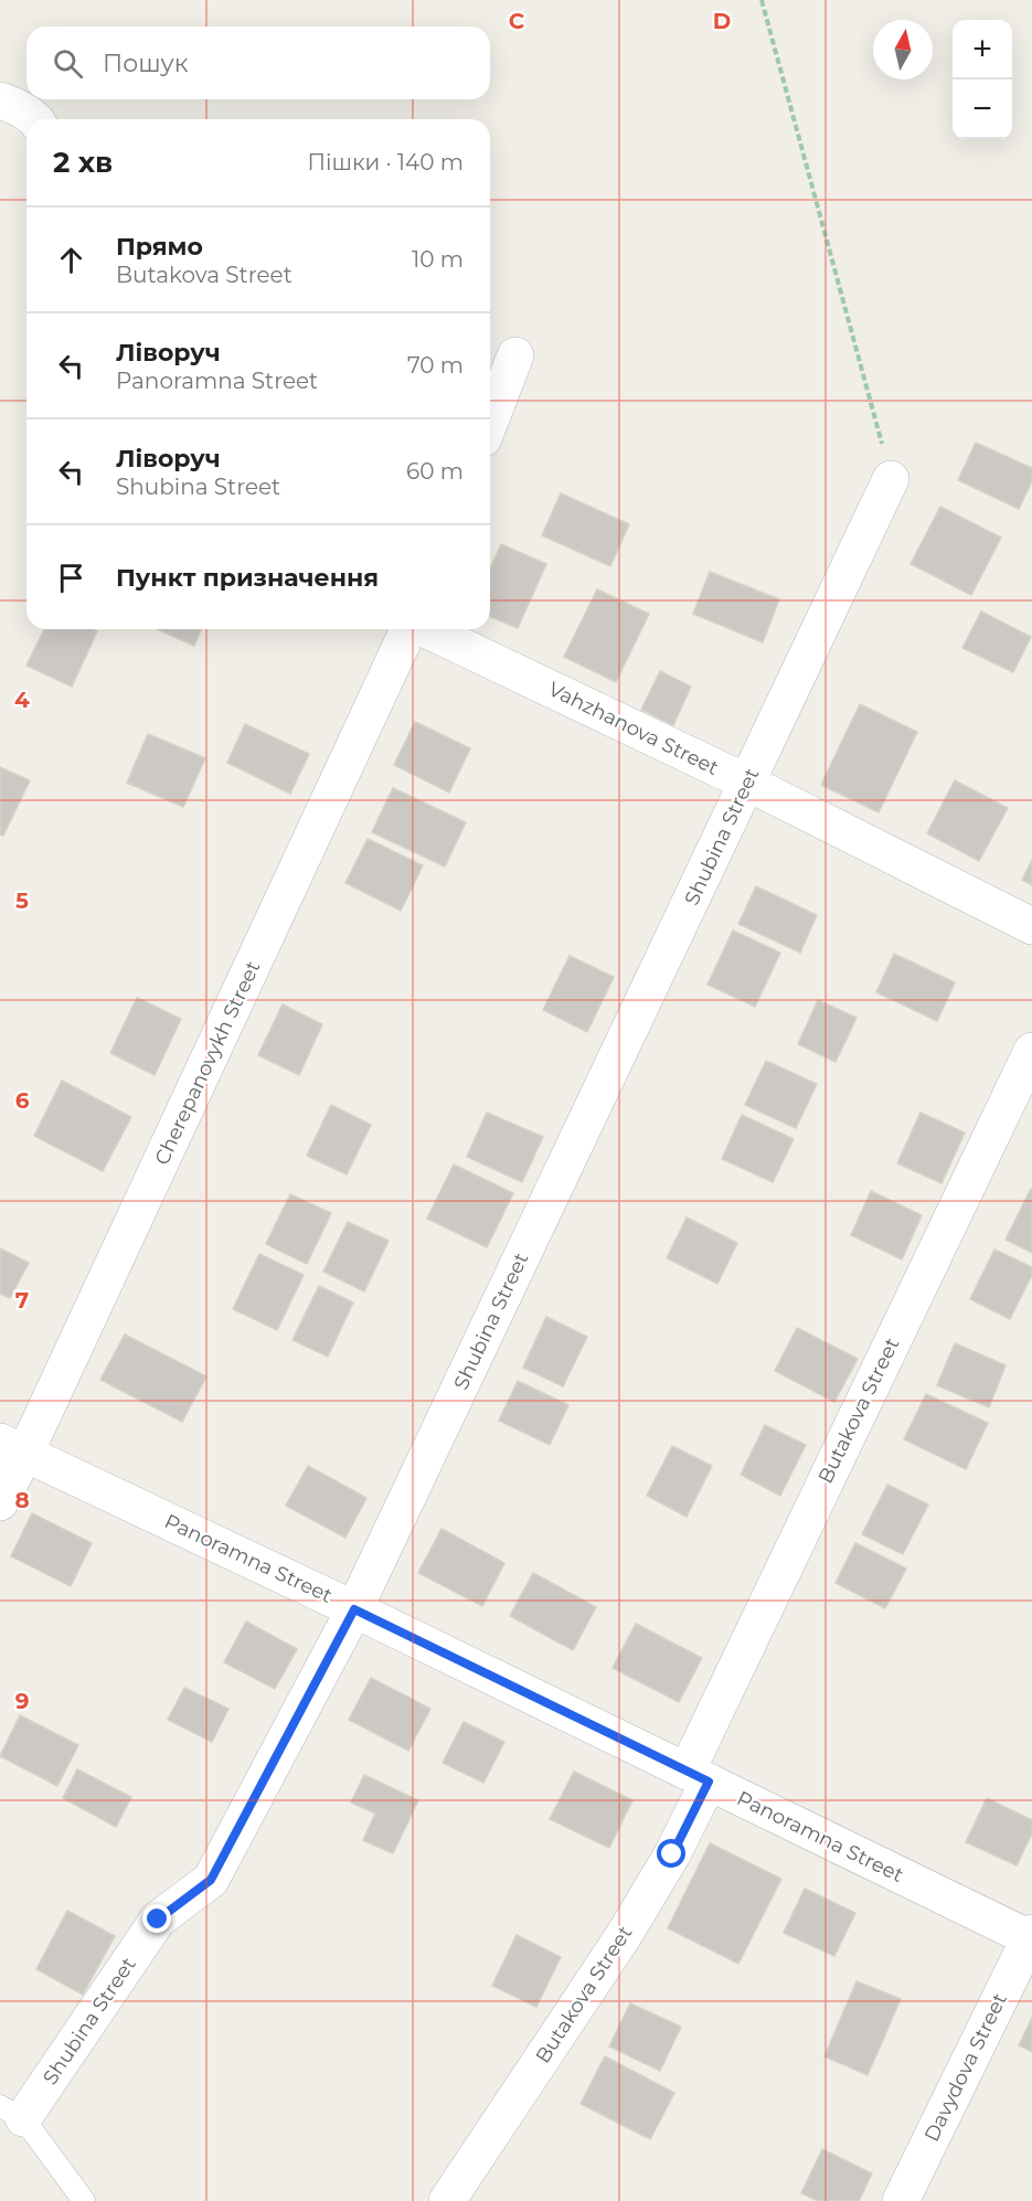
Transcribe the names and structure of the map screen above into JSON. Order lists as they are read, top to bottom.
{
  "streets": {
    "street": [
      "Vahzhanova Street",
      "Shubina Street",
      "Cherepanovykh Street",
      "Butakova Street",
      "Panoramna Street",
      "Davydova Street"
    ]
  },
  "crossings": [
    ["Vahzhanova Street", "Shubina Street"],
    ["Shubina Street", "Panoramna Street"],
    ["Cherepanovykh Street", "Panoramna Street"],
    ["Butakova Street", "Panoramna Street"],
    ["Panoramna Street", "Davydova Street"]
  ],
  "north": "top",
  "page": {
    "map_buttons": ["+", "−"],
    "search": "Пошук",
    "heading": ["2 хв", "Пішки · 140 m"],
    "list": [
      ["Прямо", "Butakova Street", "10 m"],
      ["Ліворуч", "Panoramna Street", "70 m"],
      ["Ліворуч", "Shubina Street", "60 m"],
      "Пункт призначення"
    ]
  },
  "grid": {
    "columns": ["C", "D"],
    "rows": [
      "4",
      "5",
      "6",
      "7",
      "8",
      "9"
    ]
  }
}
